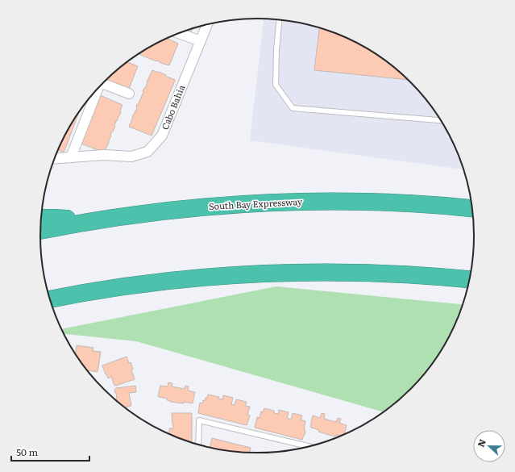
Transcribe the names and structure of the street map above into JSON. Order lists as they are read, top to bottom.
{
  "streets": {
    "highway": ["South Bay Expressway"],
    "street": ["Cabo Bahia"]
  },
  "scale_bar": "50 m",
  "north": "left"
}
